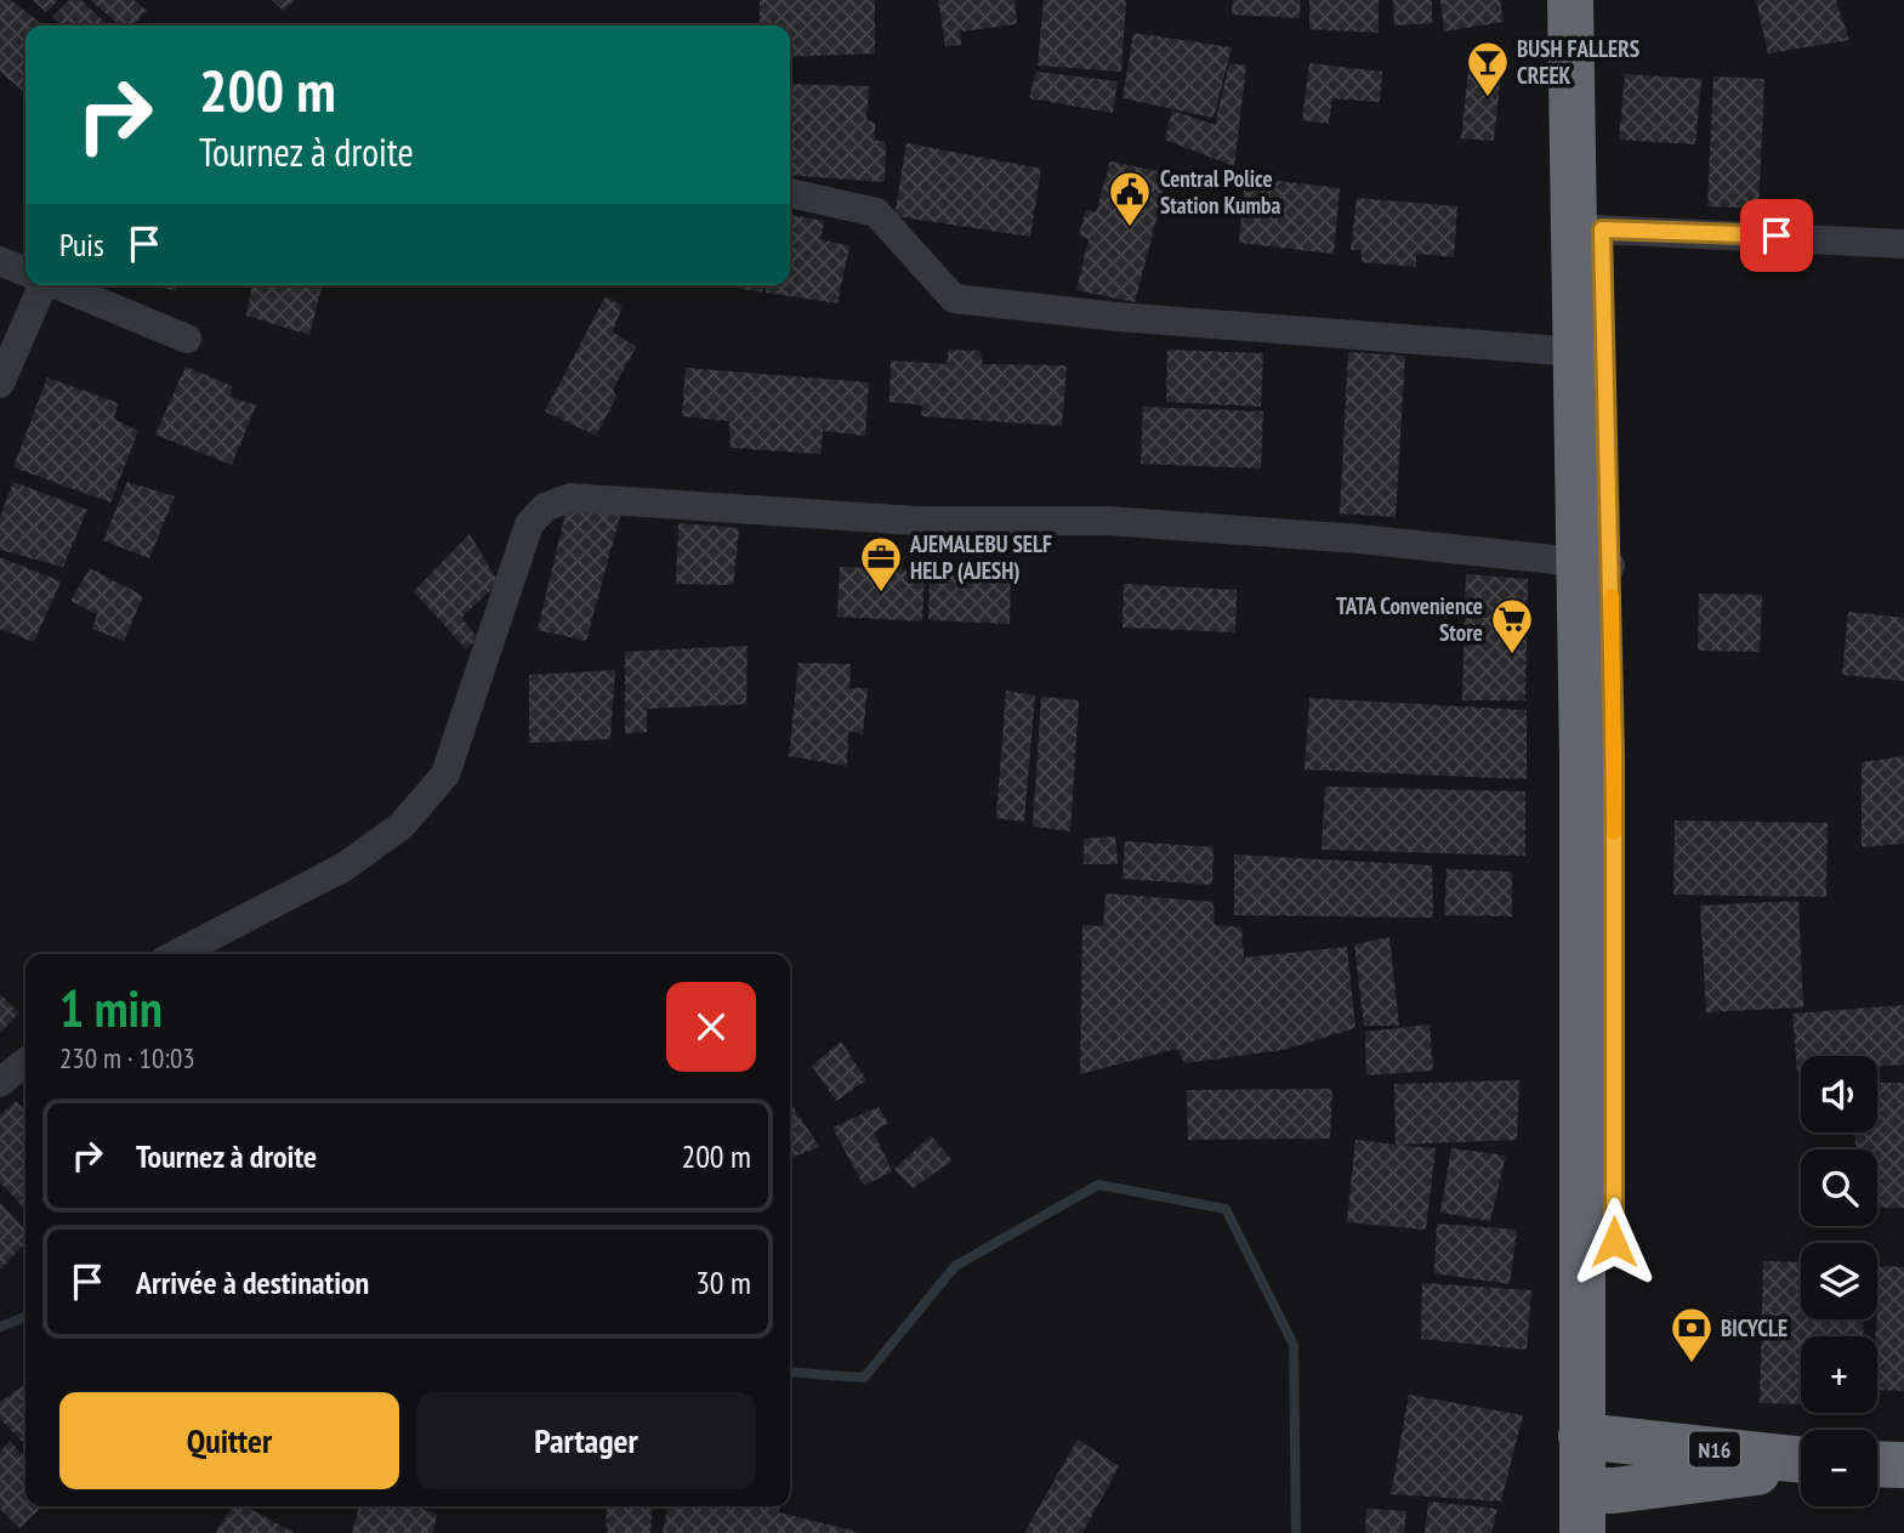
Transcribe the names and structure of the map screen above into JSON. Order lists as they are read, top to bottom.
{
  "streets": {
    "highway": ["N16"]
  },
  "places": {
    "bar": ["BUSH FALLERS CREEK"],
    "public building": ["Central Police Station Kumba"],
    "office": ["AJEMALEBU SELF HELP (AJESH)"],
    "supermarket": ["TATA Convenience Store"],
    "bank": ["BICYCLE"]
  },
  "page": {
    "turn": ["200 m", "Tournez à droite"],
    "then": "Puis",
    "heading": ["1 min", "230 m · 10:03"],
    "map_buttons": ["+", "−"],
    "list": [
      {
        "name": "Tournez à droite",
        "value": "200 m"
      },
      {
        "name": "Arrivée à destination",
        "value": "30 m"
      }
    ],
    "buttons": ["Quitter", "Partager"]
  }
}
